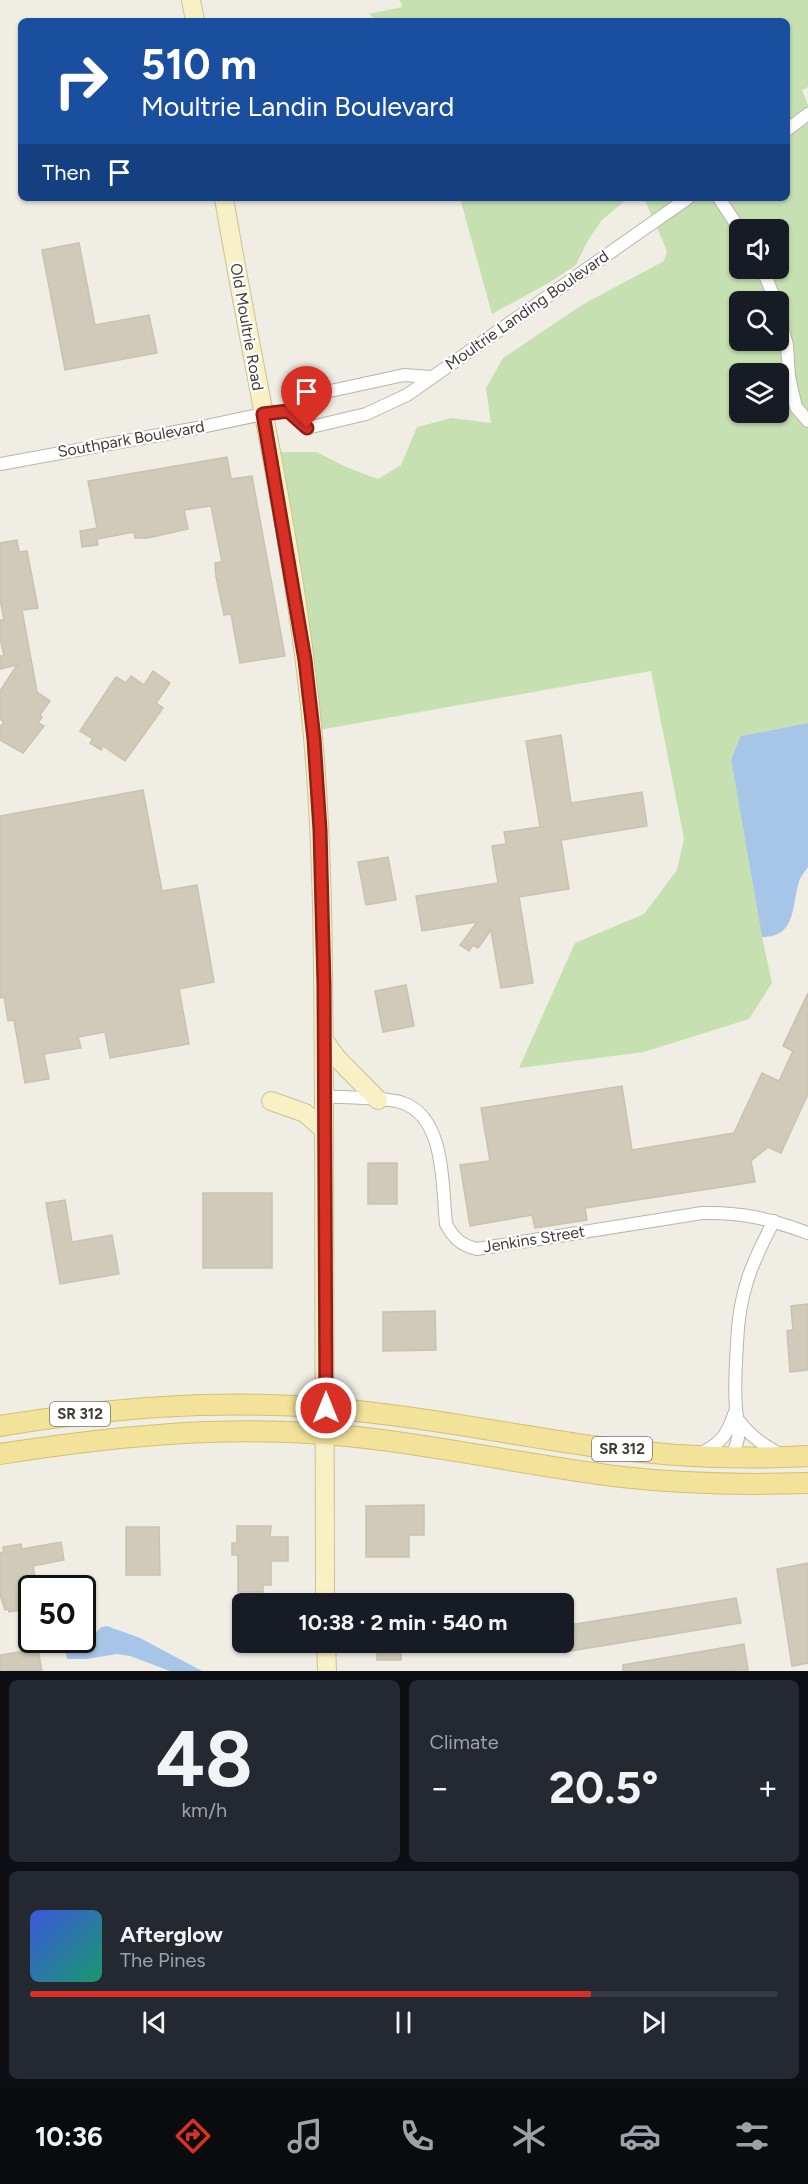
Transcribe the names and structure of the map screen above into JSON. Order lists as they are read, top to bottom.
{
  "streets": {
    "main road": ["Old Moultrie Road", "SR 312"],
    "street": ["Moultrie Landing Boulevard", "Southpark Boulevard", "Jenkins Street"]
  },
  "crossings": [
    ["Moultrie Landing Boulevard", "Southpark Boulevard"],
    ["Old Moultrie Road", "Southpark Boulevard"],
    ["Old Moultrie Road", "Jenkins Street"],
    ["Old Moultrie Road", "SR 312"]
  ],
  "page": {
    "turn": ["510 m", "Moultrie Landin Boulevard"],
    "then": "Then",
    "limit": "50",
    "trip": "10:38 · 2 min · 540 m",
    "tile": [
      ["48", "km/h"],
      "Climate"
    ],
    "heat": ["−", "20.5°", "+"],
    "song": ["Afterglow", "The Pines"],
    "tabs": "10:36"
  }
}
